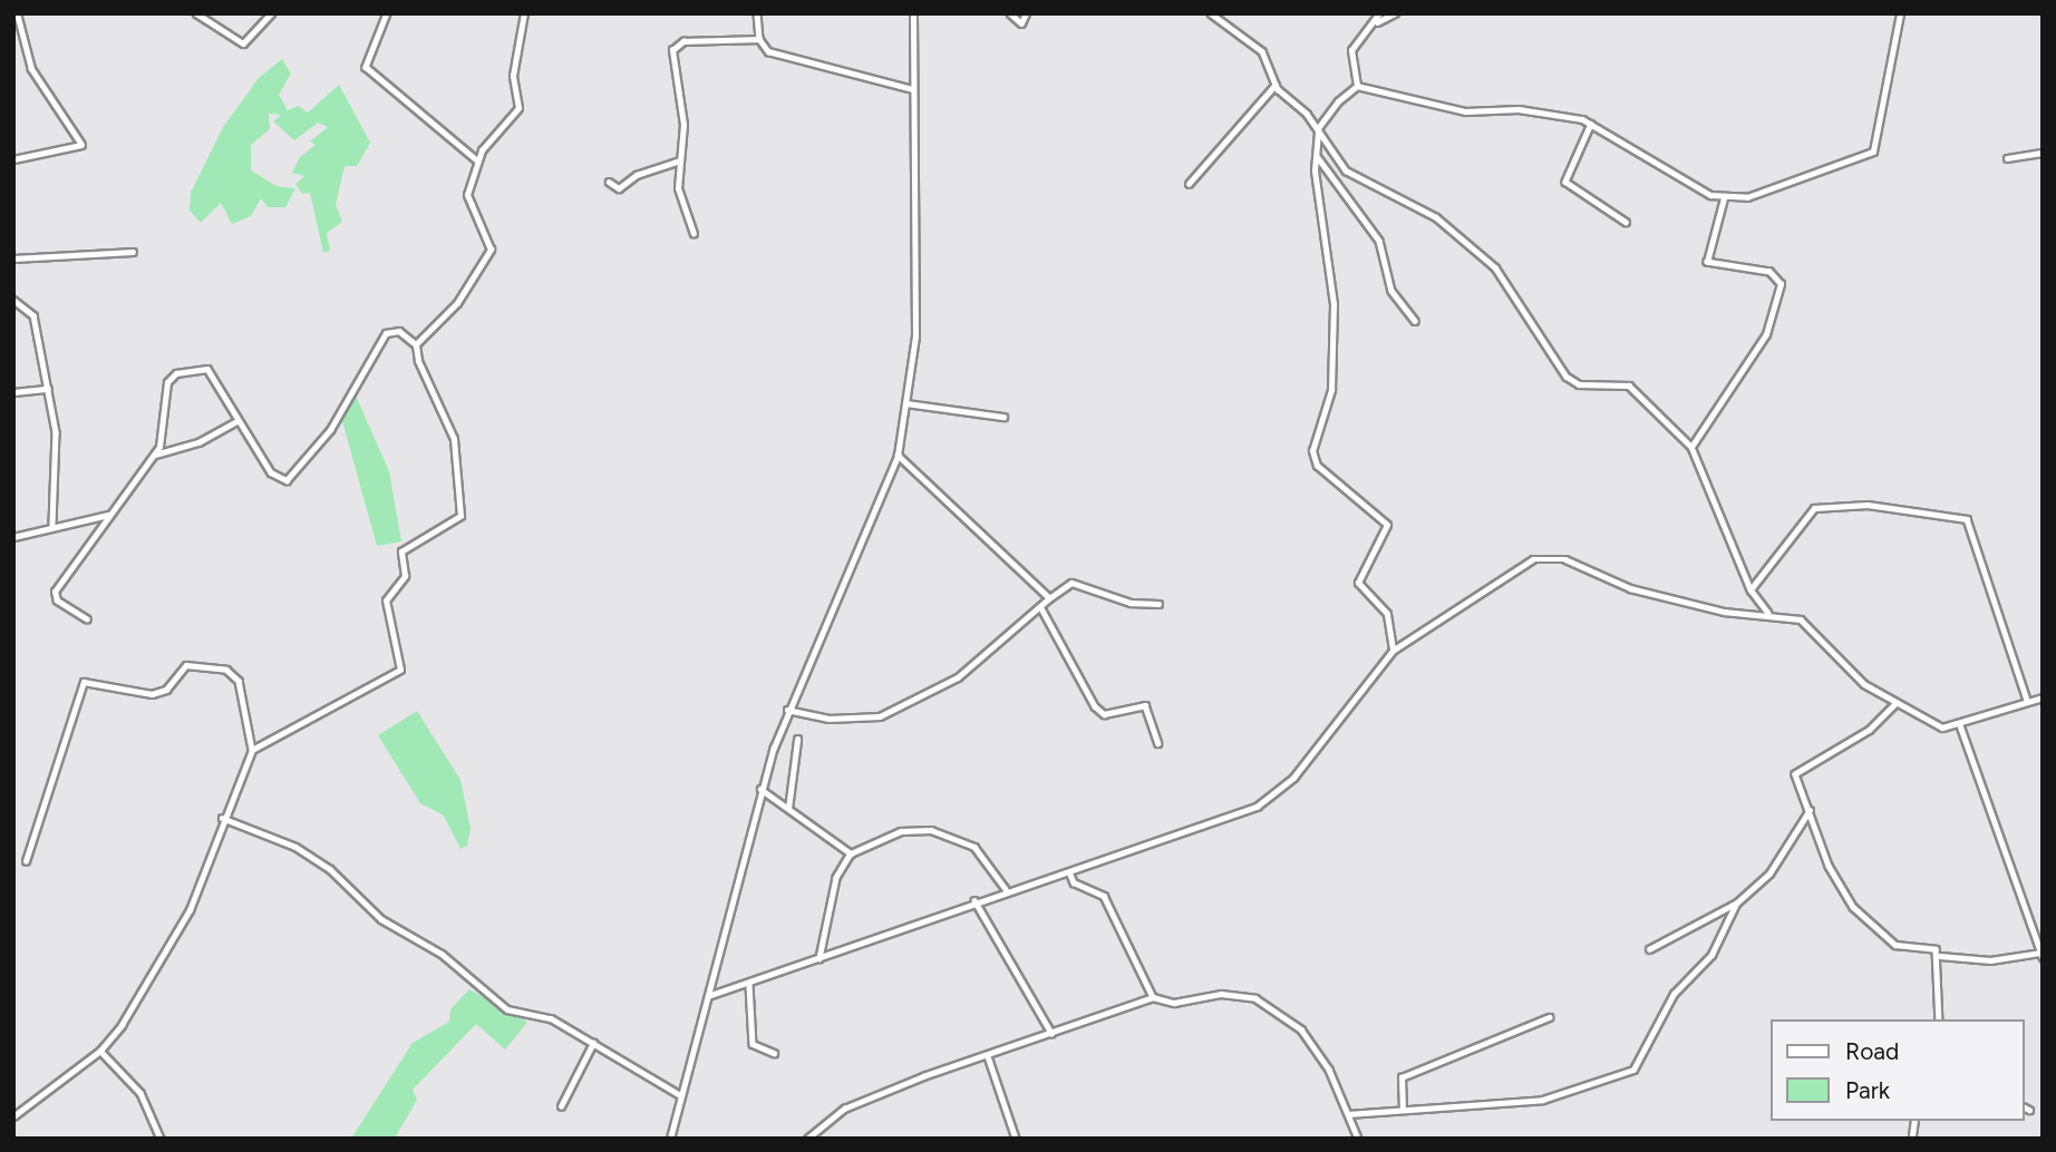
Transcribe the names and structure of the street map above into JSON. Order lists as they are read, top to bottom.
{
  "legend": ["Road", "Park"]
}
